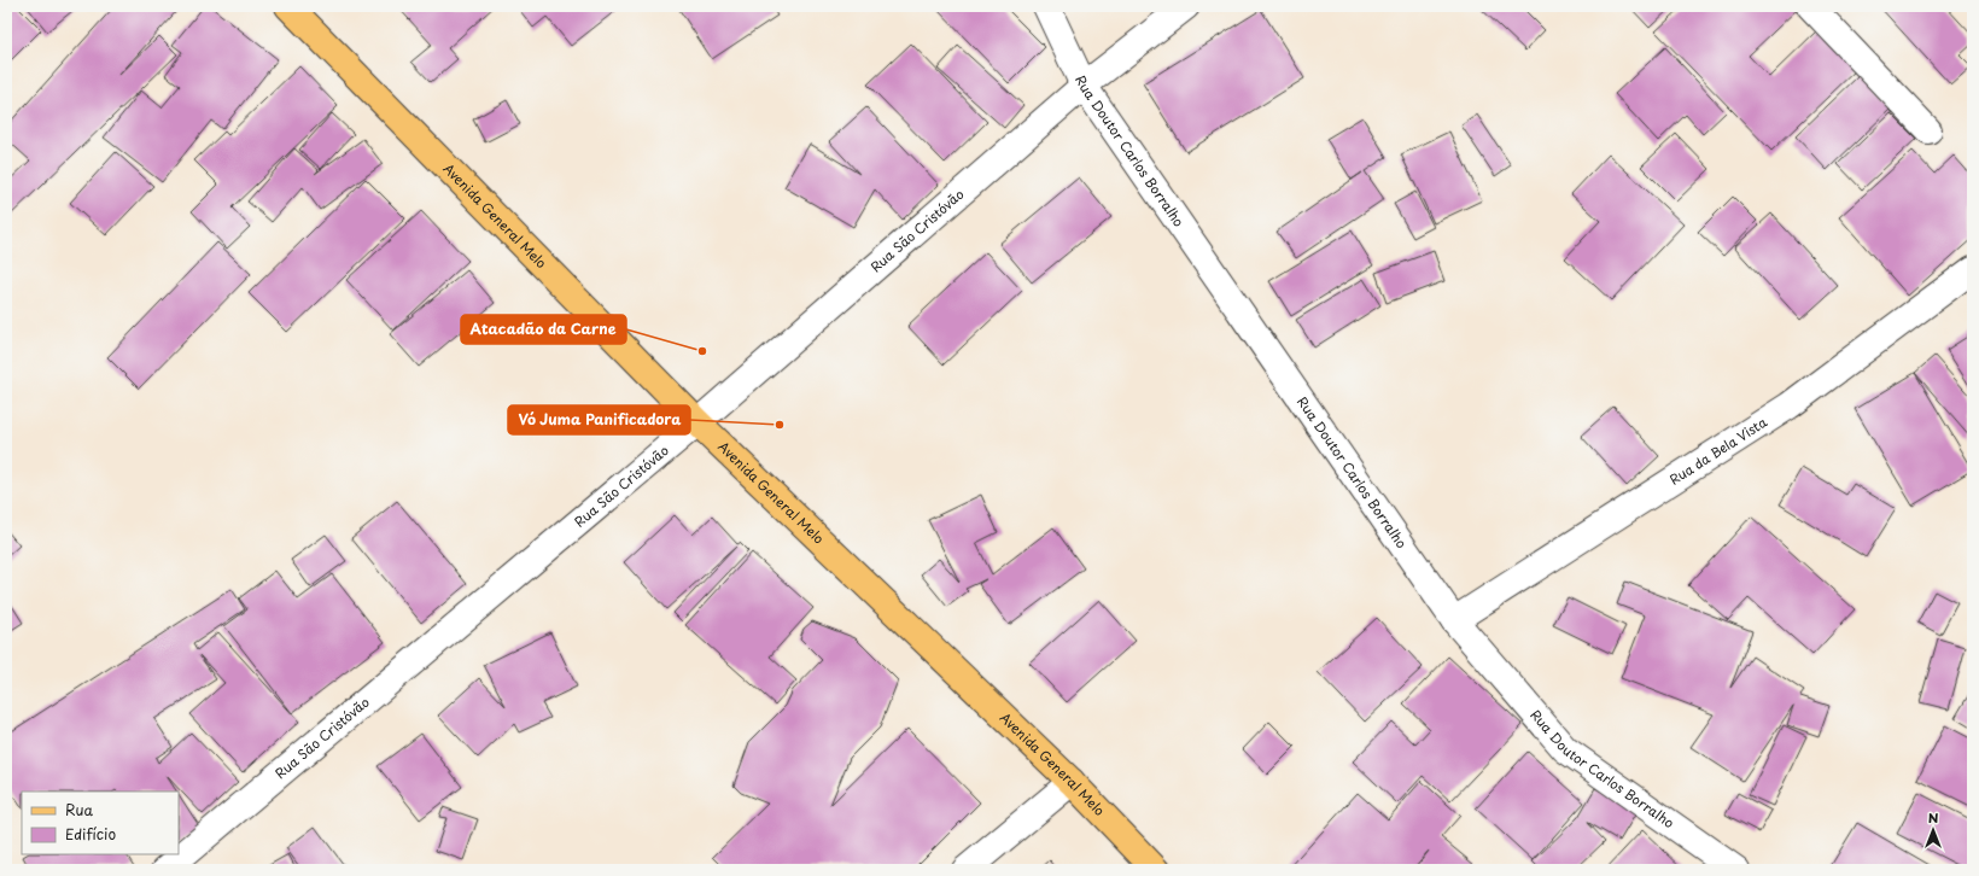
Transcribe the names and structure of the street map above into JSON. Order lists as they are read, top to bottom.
{
  "streets": {
    "main road": ["Avenida General Melo"],
    "street": ["Rua Doutor Carlos Borralho", "Rua São Cristóvão", "Rua da Bela Vista"]
  },
  "crossings": [
    ["Rua Doutor Carlos Borralho", "Rua São Cristóvão"],
    ["Rua Doutor Carlos Borralho", "Rua da Bela Vista"],
    ["Avenida General Melo", "Rua São Cristóvão"]
  ],
  "places": ["Atacadão da Carne", "Vó Juma Panificadora"],
  "legend": ["Rua", "Edifício"],
  "north": "top"
}
